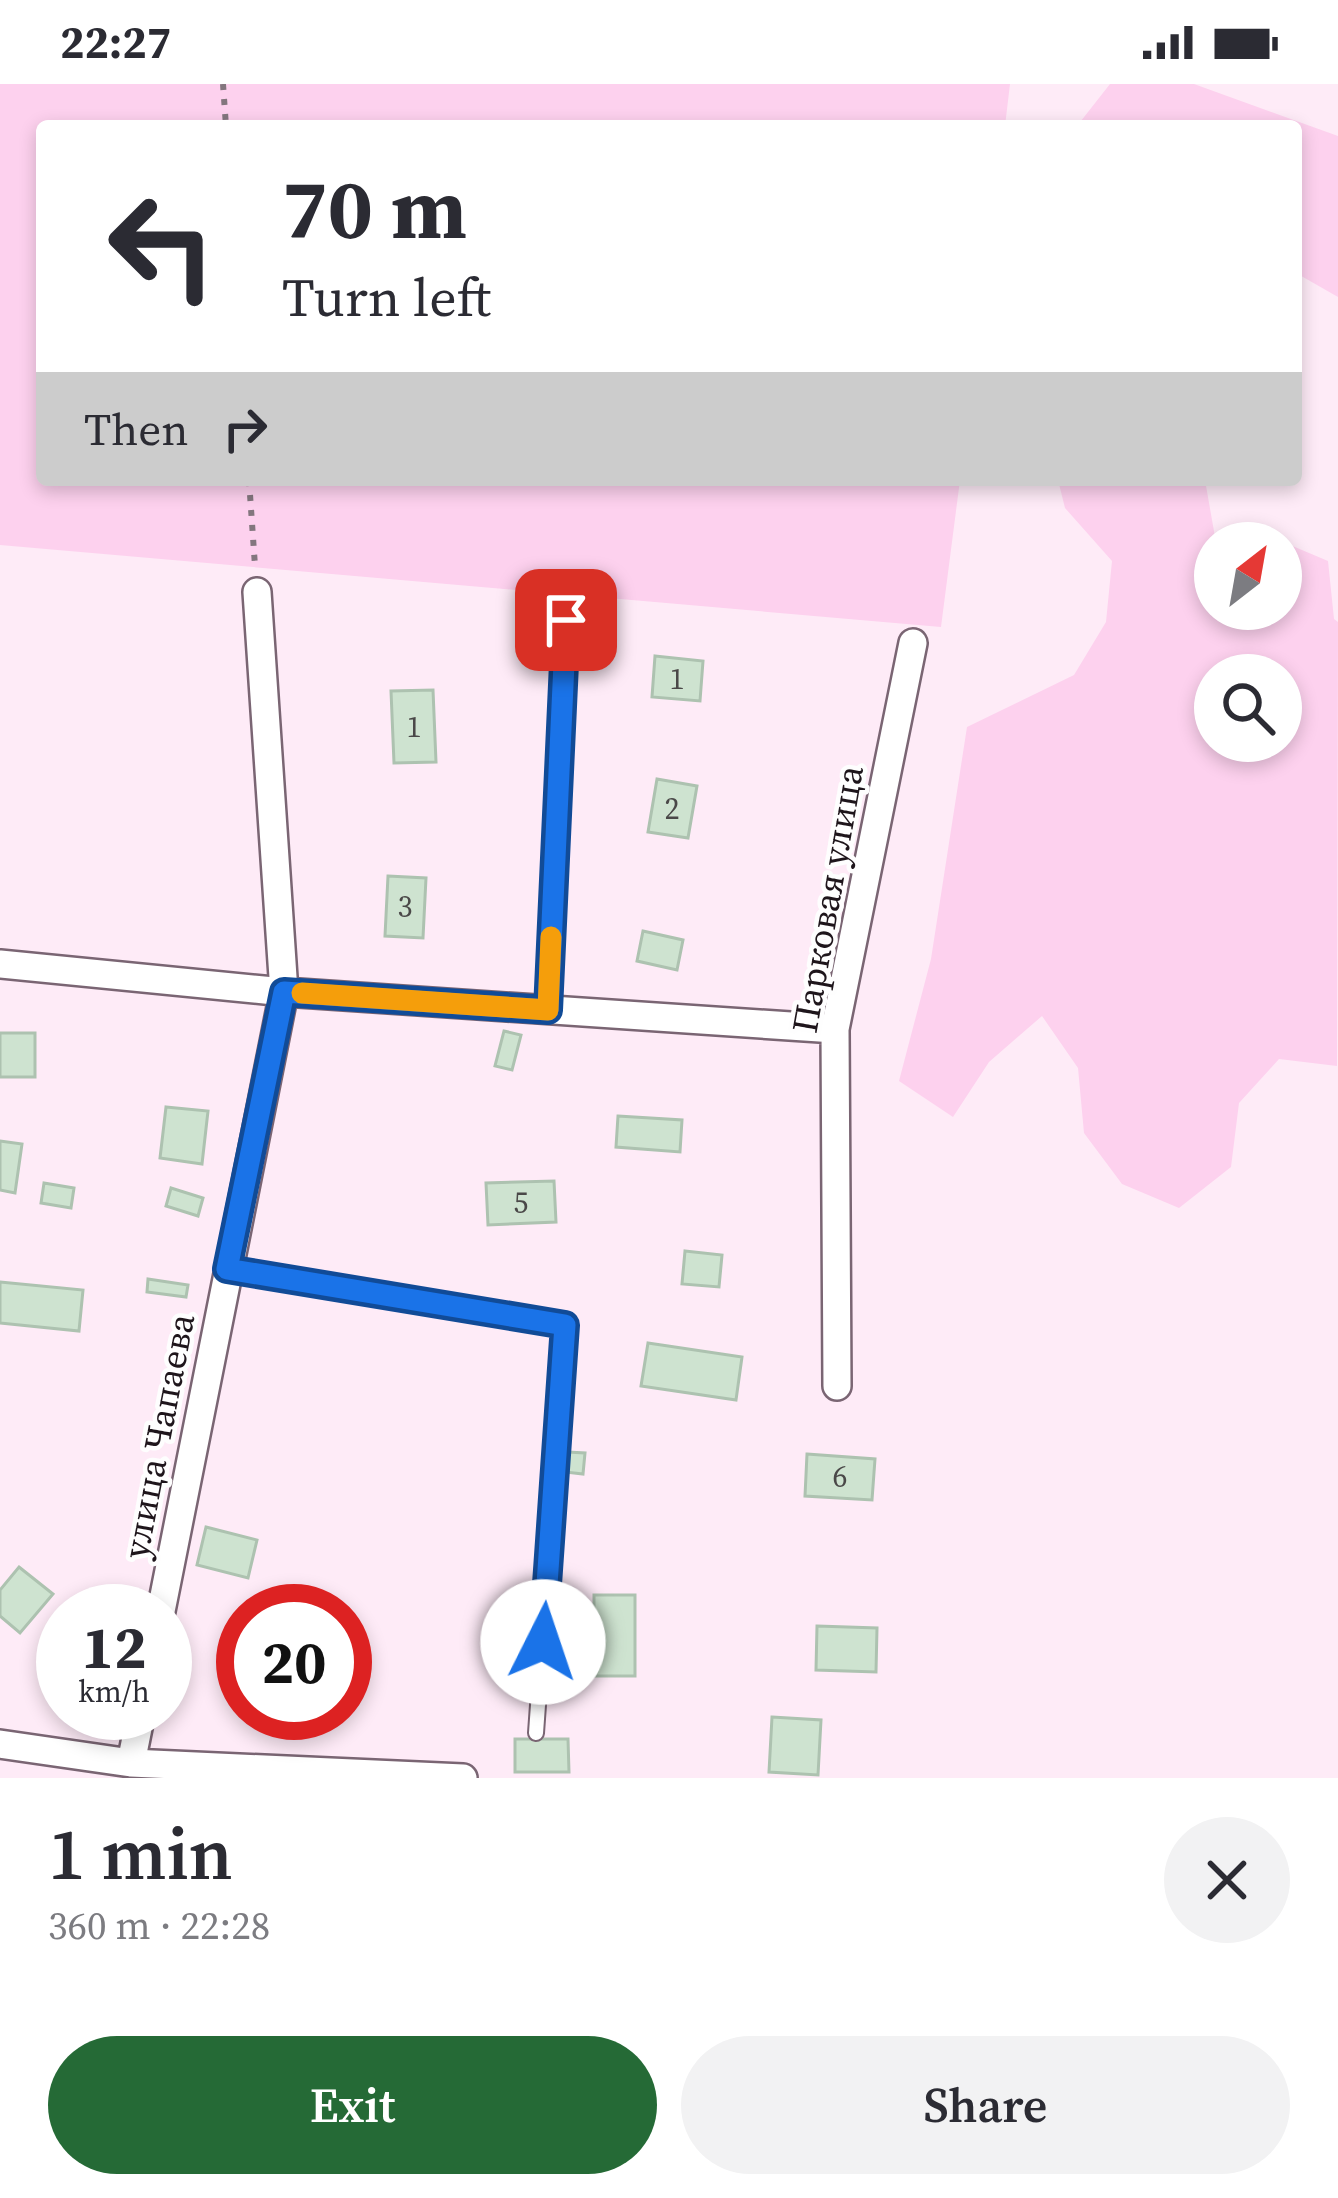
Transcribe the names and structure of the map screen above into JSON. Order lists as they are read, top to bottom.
{
  "streets": {
    "street": ["Парковая улица", "улица Чапаева"]
  },
  "house_numbers": [
    "1",
    "1",
    "2",
    "3",
    "5",
    "6"
  ],
  "north": "top right",
  "page": {
    "status": "22:27",
    "turn": ["70 m", "Turn left"],
    "then": "Then",
    "speed": "12 km/h",
    "limit": "20",
    "heading": ["1 min", "360 m · 22:28"],
    "buttons": ["Exit", "Share"]
  }
}
